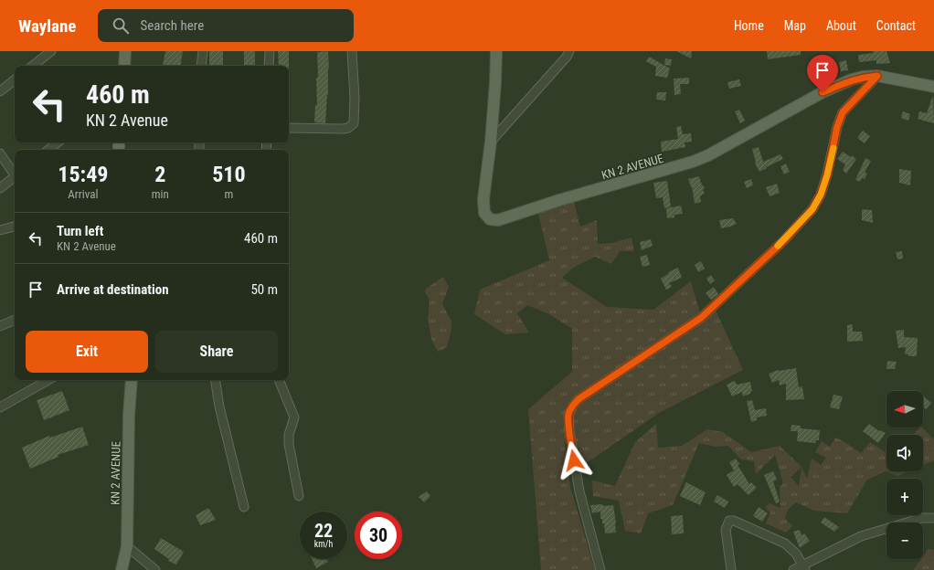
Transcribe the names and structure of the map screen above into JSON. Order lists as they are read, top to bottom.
{
  "streets": {
    "main road": ["KN 2 AVENUE"]
  },
  "north": "left",
  "page": {
    "header": "Waylane",
    "search": "Search here",
    "nav": [
      "Home",
      "Map",
      "About",
      "Contact"
    ],
    "turn": ["460 m", "KN 2 Avenue"],
    "eta": [
      "15:49",
      "Arrival",
      "2",
      "min",
      "510",
      "m"
    ],
    "list": [
      {
        "name": "Turn left",
        "note": "KN 2 Avenue",
        "value": "460 m"
      },
      {
        "name": "Arrive at destination",
        "value": "50 m"
      }
    ],
    "buttons": ["Exit", "Share"],
    "map_buttons": ["+", "−"],
    "speed": "22 km/h",
    "limit": "30"
  }
}
